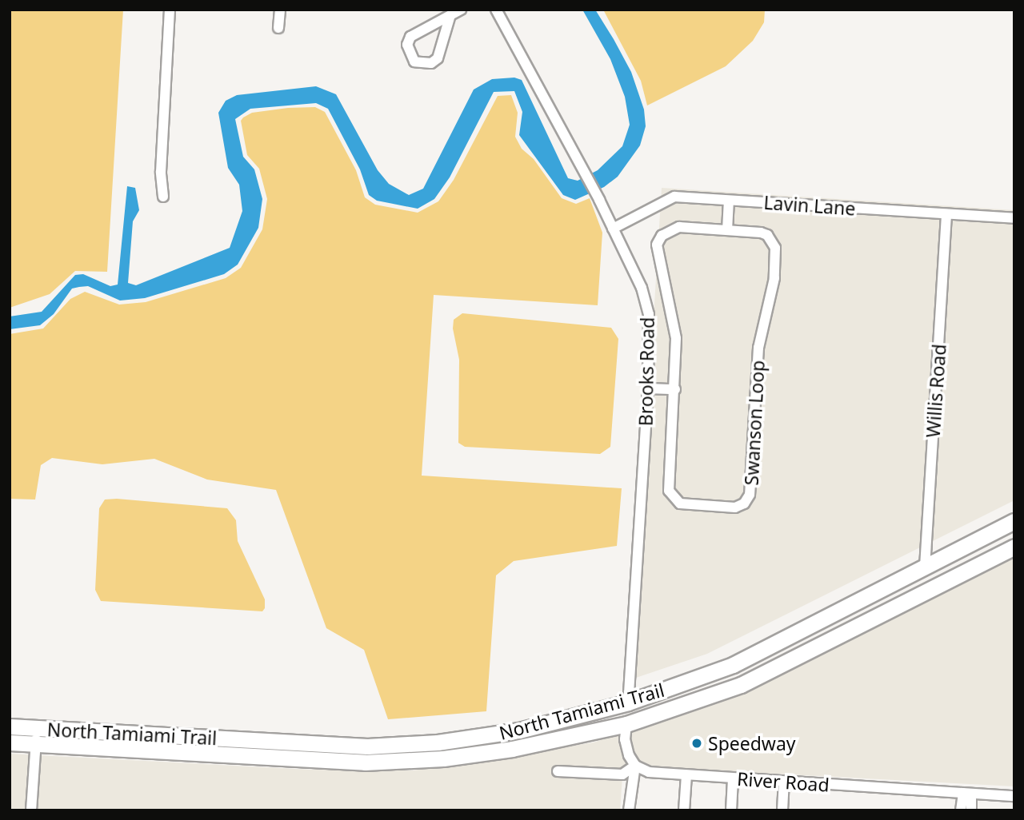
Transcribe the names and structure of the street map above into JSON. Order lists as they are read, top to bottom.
{
  "streets": {
    "main road": ["North Tamiami Trail"],
    "street": [
      "Lavin Lane",
      "Brooks Road",
      "Willis Road",
      "Swanson Loop",
      "River Road"
    ]
  },
  "crossings": [
    ["Lavin Lane", "Brooks Road"],
    ["Lavin Lane", "Willis Road"],
    ["Brooks Road", "North Tamiami Trail"],
    ["Willis Road", "North Tamiami Trail"]
  ],
  "places": ["Speedway"]
}
